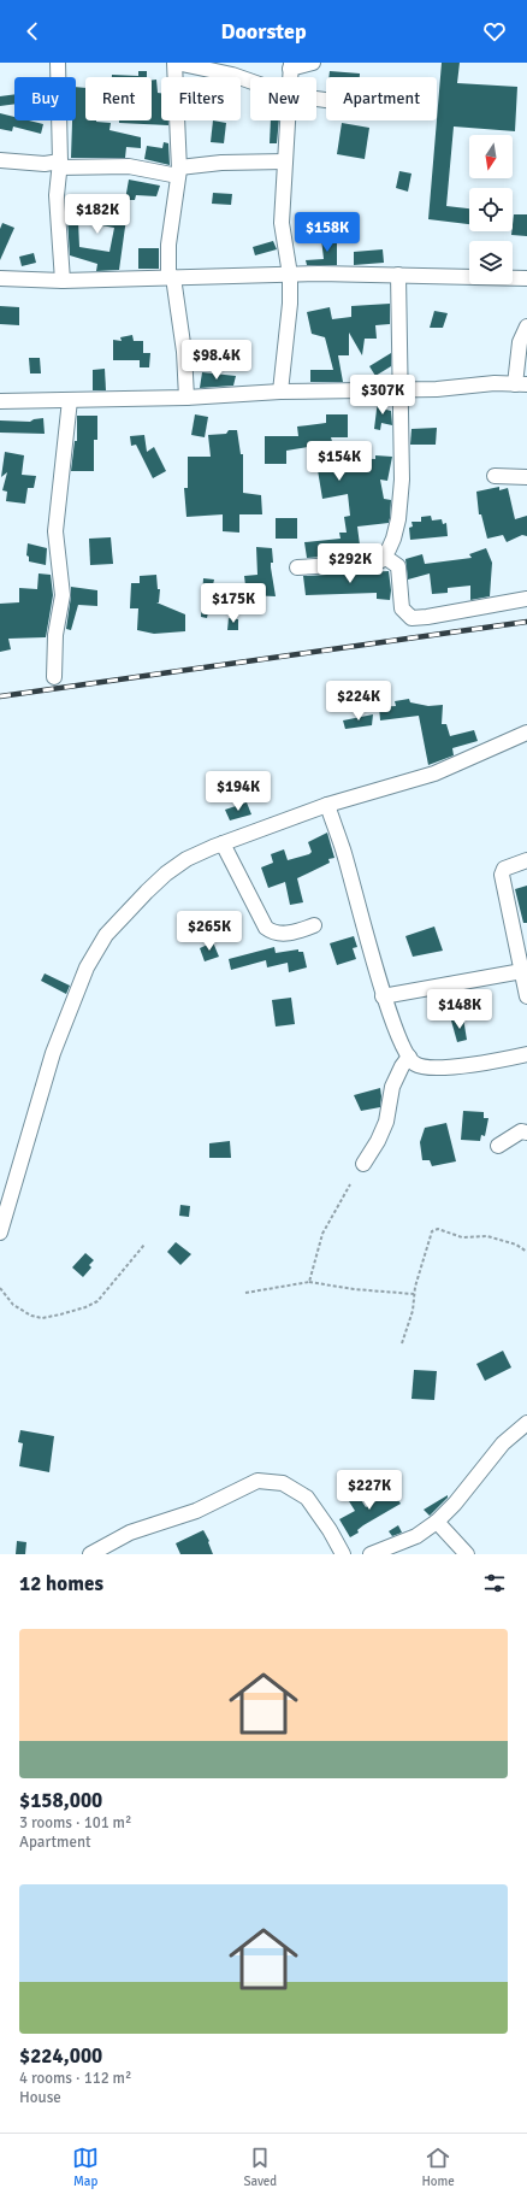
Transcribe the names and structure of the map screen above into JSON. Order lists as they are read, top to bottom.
{
  "north": "bottom",
  "page": {
    "header": "Doorstep",
    "chip": [
      "Buy",
      "Rent",
      "Filters",
      "New",
      "Apartment"
    ],
    "price": [
      "$182K",
      "$158K",
      "$98.4K",
      "$307K",
      "$154K",
      "$292K",
      "$175K",
      "$224K",
      "$194K",
      "$265K",
      "$148K",
      "$227K"
    ],
    "heading": "12 homes",
    "list": [
      {
        "name": "$158,000",
        "note": "3 rooms · 101 m² · Apartment"
      },
      {
        "name": "$224,000",
        "note": "4 rooms · 112 m² · House"
      }
    ],
    "tabs": ["Map", "Saved", "Home"]
  }
}
